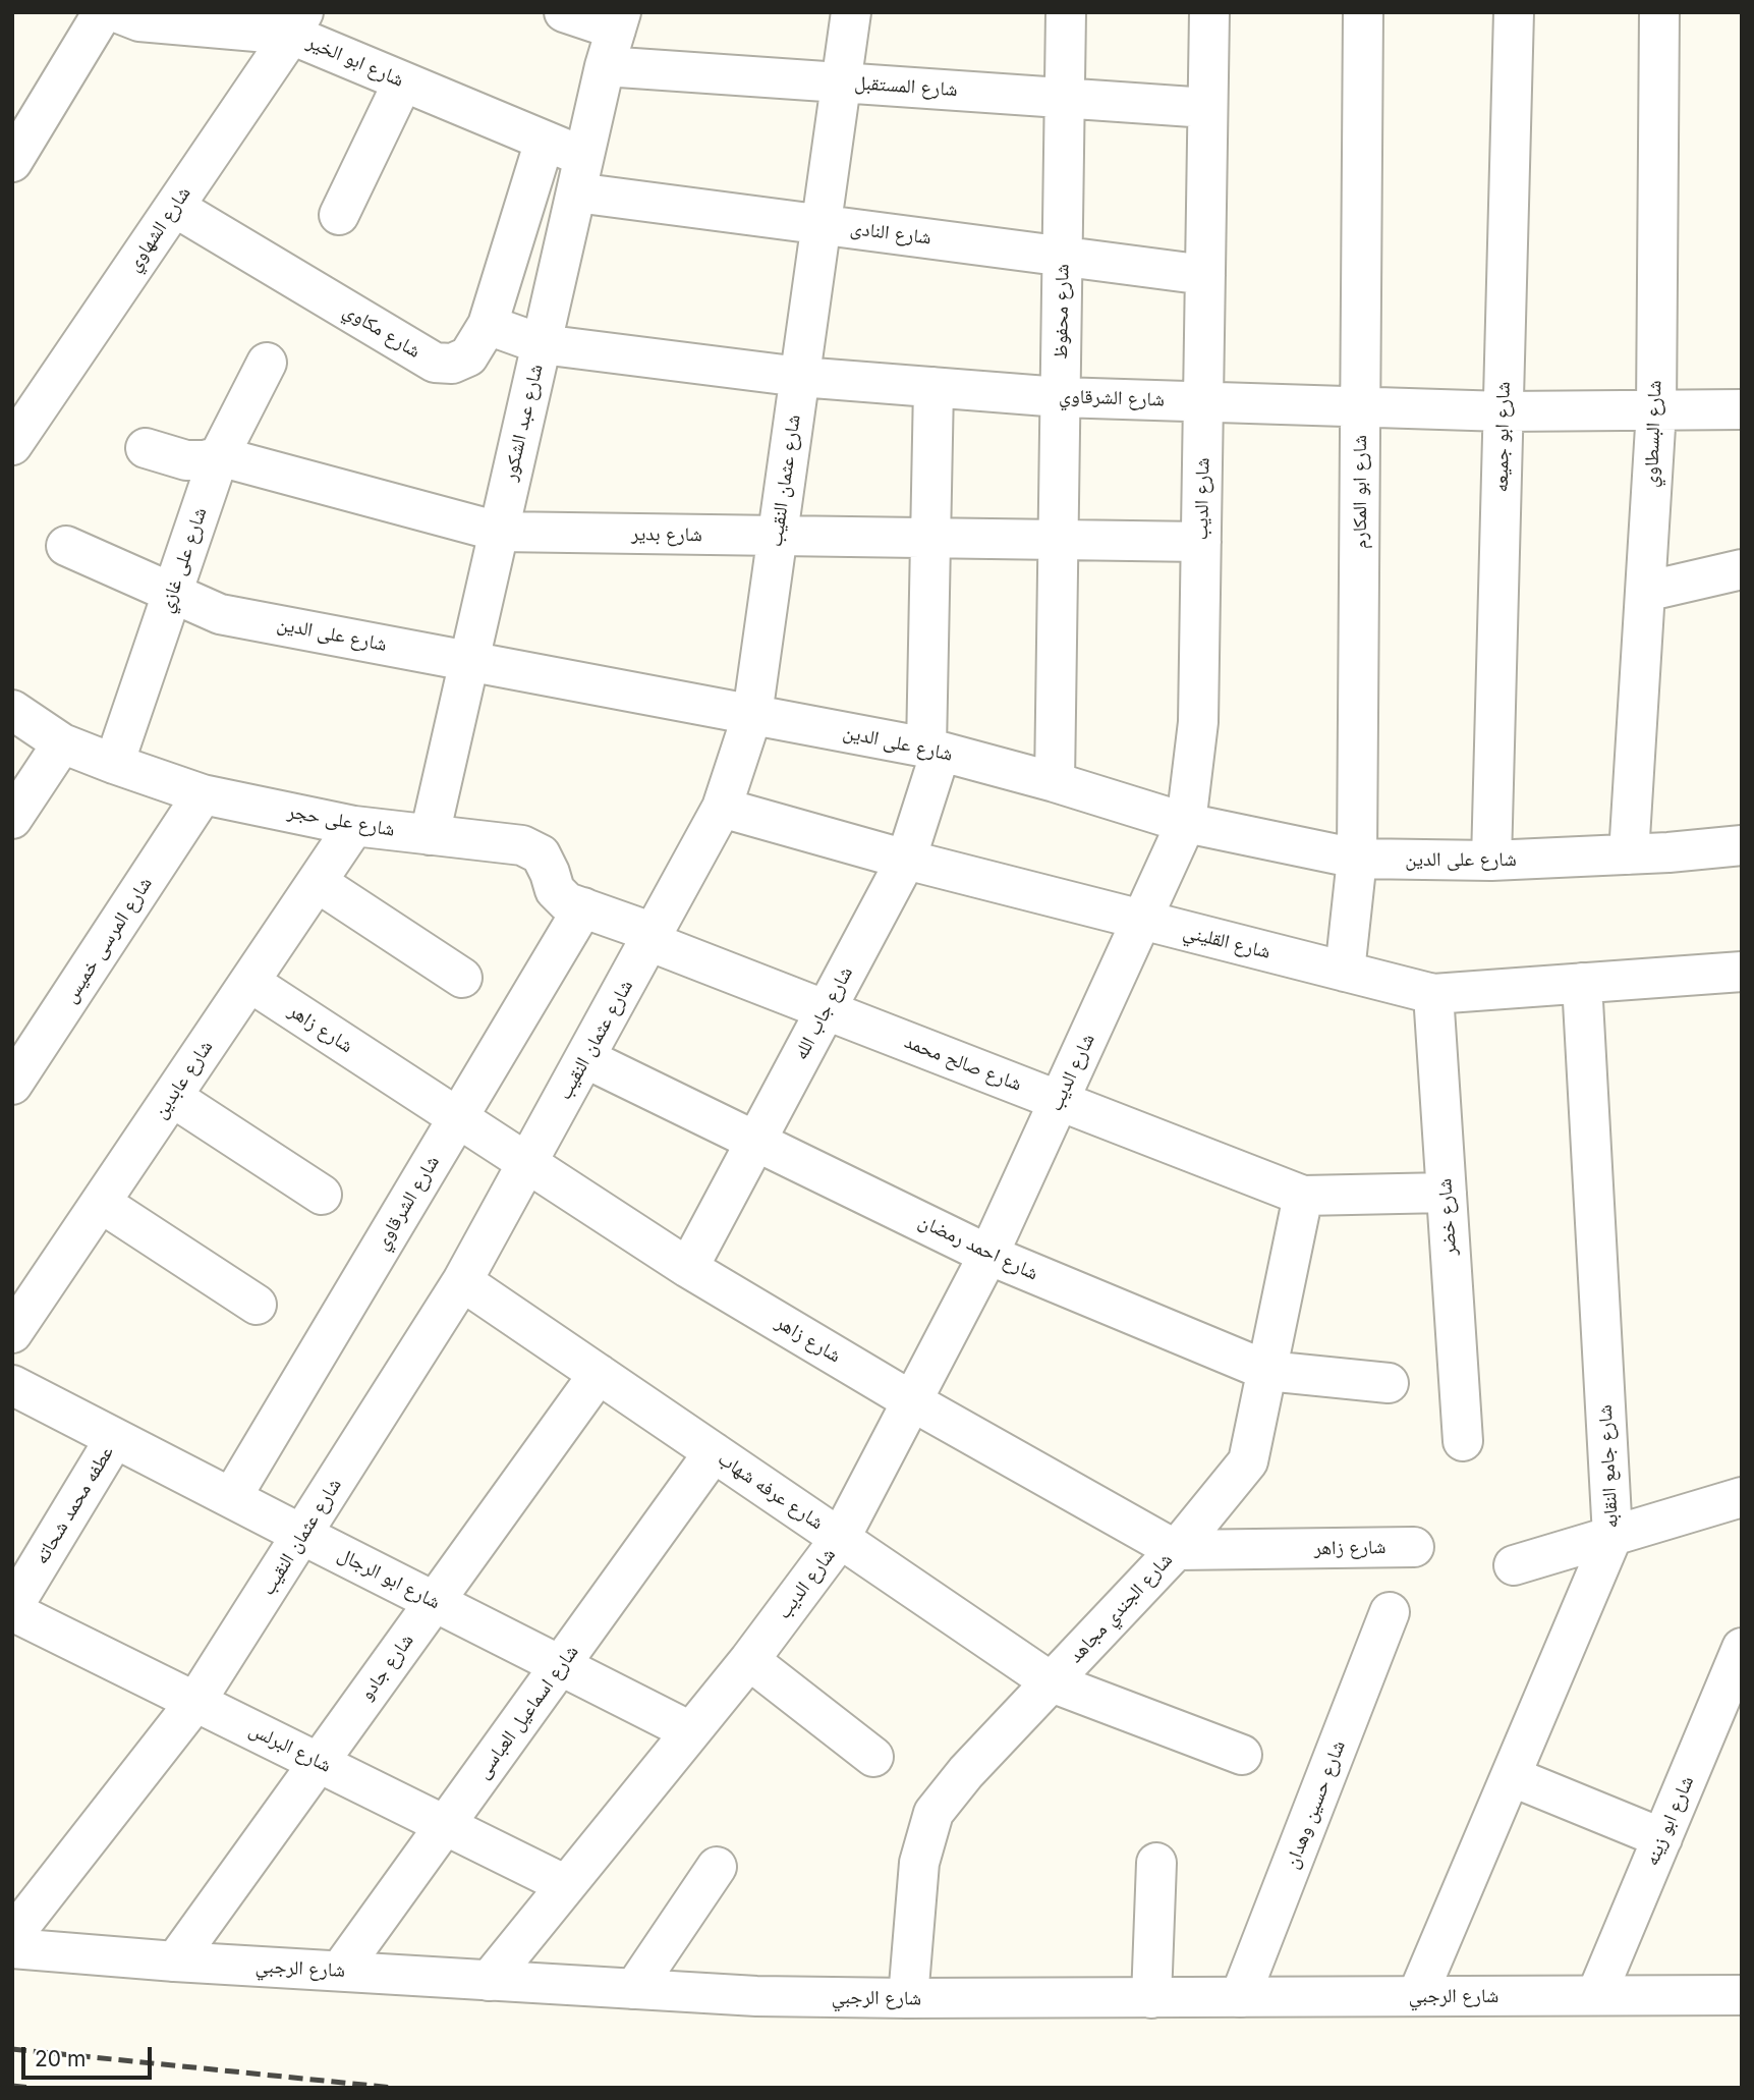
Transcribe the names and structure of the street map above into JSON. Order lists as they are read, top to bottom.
{
  "streets": {
    "street": [
      "شارع ابو الخير",
      "شارع المستقبل",
      "شارع الشهاوي",
      "شارع النادى",
      "شارع محفوظ",
      "شارع مكاوي",
      "شارع الشرقاوي",
      "شارع عبد الشكور",
      "شارع البسطاوي",
      "شارع ابو جميعه",
      "شارع عثمان النقيب",
      "شارع ابو المكارم",
      "شارع الديب",
      "شارع بدير",
      "شارع على غازي",
      "شارع على الدين",
      "شارع على حجر",
      "شارع المرسى خميس",
      "شارع القليني",
      "شارع جاب الله",
      "شارع زاهر",
      "شارع صالح محمد",
      "شارع عابدين",
      "شارع خضر",
      "شارع احمد رمضان",
      "شارع جامع النقابه",
      "شارع عرفه شهاب",
      "عطفه محمد شحاته",
      "شارع ابو الرجال",
      "شارع الجندي مجاهد",
      "شارع جادو",
      "شارع اسماعيل العباسى",
      "شارع البرلس",
      "شارع حسين وهدان",
      "شارع ابو زينه",
      "شارع الرجبي"
    ]
  },
  "crossings": [
    ["شارع ابو الخير", "شارع الشهاوي"],
    ["شارع ابو الخير", "شارع النادى"],
    ["شارع ابو الخير", "شارع مكاوي"],
    ["شارع ابو الخير", "شارع عبد الشكور"],
    ["شارع المستقبل", "شارع محفوظ"],
    ["شارع المستقبل", "شارع عبد الشكور"],
    ["شارع المستقبل", "شارع عثمان النقيب"],
    ["شارع المستقبل", "شارع الديب"],
    ["شارع الشهاوي", "شارع مكاوي"],
    ["شارع النادى", "شارع محفوظ"],
    ["شارع النادى", "شارع عبد الشكور"],
    ["شارع النادى", "شارع عثمان النقيب"],
    ["شارع النادى", "شارع الديب"],
    ["شارع محفوظ", "شارع الشرقاوي"],
    ["شارع محفوظ", "شارع بدير"],
    ["شارع محفوظ", "شارع على الدين"],
    ["شارع مكاوي", "شارع الشرقاوي"],
    ["شارع الشرقاوي", "شارع عبد الشكور"],
    ["شارع الشرقاوي", "شارع البسطاوي"],
    ["شارع الشرقاوي", "شارع ابو جميعه"],
    ["شارع الشرقاوي", "شارع عثمان النقيب"],
    ["شارع الشرقاوي", "شارع ابو المكارم"],
    ["شارع الشرقاوي", "شارع الديب"],
    ["شارع الشرقاوي", "شارع على حجر"],
    ["شارع الشرقاوي", "شارع جاب الله"],
    ["شارع الشرقاوي", "شارع زاهر"],
    ["شارع الشرقاوي", "شارع ابو الرجال"],
    ["شارع عبد الشكور", "شارع بدير"],
    ["شارع عبد الشكور", "شارع على الدين"],
    ["شارع عبد الشكور", "شارع على حجر"],
    ["شارع البسطاوي", "شارع على الدين"],
    ["شارع ابو جميعه", "شارع على الدين"],
    ["شارع عثمان النقيب", "شارع بدير"],
    ["شارع عثمان النقيب", "شارع على الدين"],
    ["شارع عثمان النقيب", "شارع على حجر"],
    ["شارع عثمان النقيب", "شارع القليني"],
    ["شارع عثمان النقيب", "شارع زاهر"],
    ["شارع عثمان النقيب", "شارع صالح محمد"],
    ["شارع عثمان النقيب", "شارع احمد رمضان"],
    ["شارع عثمان النقيب", "شارع عرفه شهاب"],
    ["شارع عثمان النقيب", "شارع ابو الرجال"],
    ["شارع عثمان النقيب", "شارع البرلس"],
    ["شارع ابو المكارم", "شارع على الدين"],
    ["شارع ابو المكارم", "شارع القليني"],
    ["شارع الديب", "شارع بدير"],
    ["شارع الديب", "شارع على الدين"],
    ["شارع الديب", "شارع القليني"],
    ["شارع الديب", "شارع زاهر"],
    ["شارع الديب", "شارع صالح محمد"],
    ["شارع الديب", "شارع احمد رمضان"],
    ["شارع الديب", "شارع عرفه شهاب"],
    ["شارع الديب", "شارع ابو الرجال"],
    ["شارع الديب", "شارع البرلس"],
    ["شارع الديب", "شارع الرجبي"],
    ["شارع بدير", "شارع على غازي"],
    ["شارع بدير", "شارع جاب الله"],
    ["شارع على غازي", "شارع على الدين"],
    ["شارع على غازي", "شارع على حجر"],
    ["شارع على الدين", "شارع جاب الله"],
    ["شارع على حجر", "شارع المرسى خميس"],
    ["شارع على حجر", "شارع صالح محمد"],
    ["شارع على حجر", "شارع عابدين"],
    ["شارع القليني", "شارع جاب الله"],
    ["شارع القليني", "شارع خضر"],
    ["شارع القليني", "شارع جامع النقابه"],
    ["شارع جاب الله", "شارع زاهر"],
    ["شارع جاب الله", "شارع صالح محمد"],
    ["شارع جاب الله", "شارع احمد رمضان"],
    ["شارع زاهر", "شارع عابدين"],
    ["شارع زاهر", "شارع الجندي مجاهد"],
    ["شارع صالح محمد", "شارع خضر"],
    ["شارع صالح محمد", "شارع الجندي مجاهد"],
    ["شارع احمد رمضان", "شارع الجندي مجاهد"],
    ["شارع جامع النقابه", "شارع الرجبي"],
    ["شارع عرفه شهاب", "شارع الجندي مجاهد"],
    ["شارع عرفه شهاب", "شارع جادو"],
    ["شارع عرفه شهاب", "شارع اسماعيل العباسى"],
    ["عطفه محمد شحاته", "شارع ابو الرجال"],
    ["عطفه محمد شحاته", "شارع البرلس"],
    ["شارع ابو الرجال", "شارع جادو"],
    ["شارع ابو الرجال", "شارع اسماعيل العباسى"],
    ["شارع الجندي مجاهد", "شارع الرجبي"],
    ["شارع جادو", "شارع البرلس"],
    ["شارع جادو", "شارع الرجبي"],
    ["شارع اسماعيل العباسى", "شارع البرلس"],
    ["شارع اسماعيل العباسى", "شارع الرجبي"],
    ["شارع حسين وهدان", "شارع الرجبي"],
    ["شارع ابو زينه", "شارع الرجبي"]
  ],
  "scale_bar": "20 m"
}
